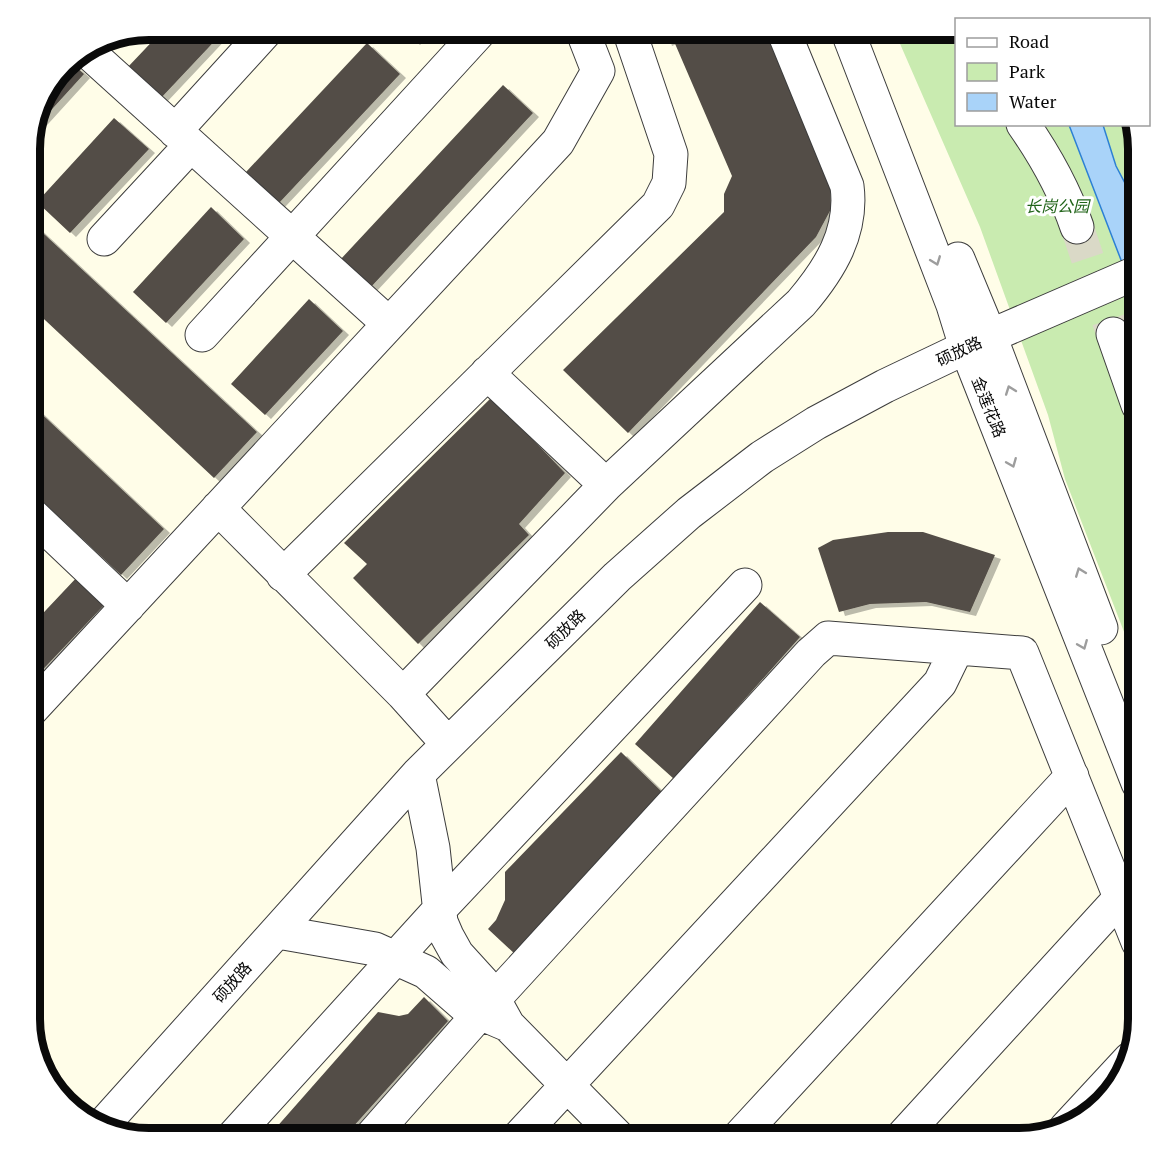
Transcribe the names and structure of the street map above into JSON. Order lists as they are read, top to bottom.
{
  "streets": {
    "street": ["硕放路", "金莲花路"]
  },
  "crossings": [
    ["硕放路", "金莲花路"]
  ],
  "parks": ["长岗公园"],
  "legend": ["Road", "Park", "Water"]
}
